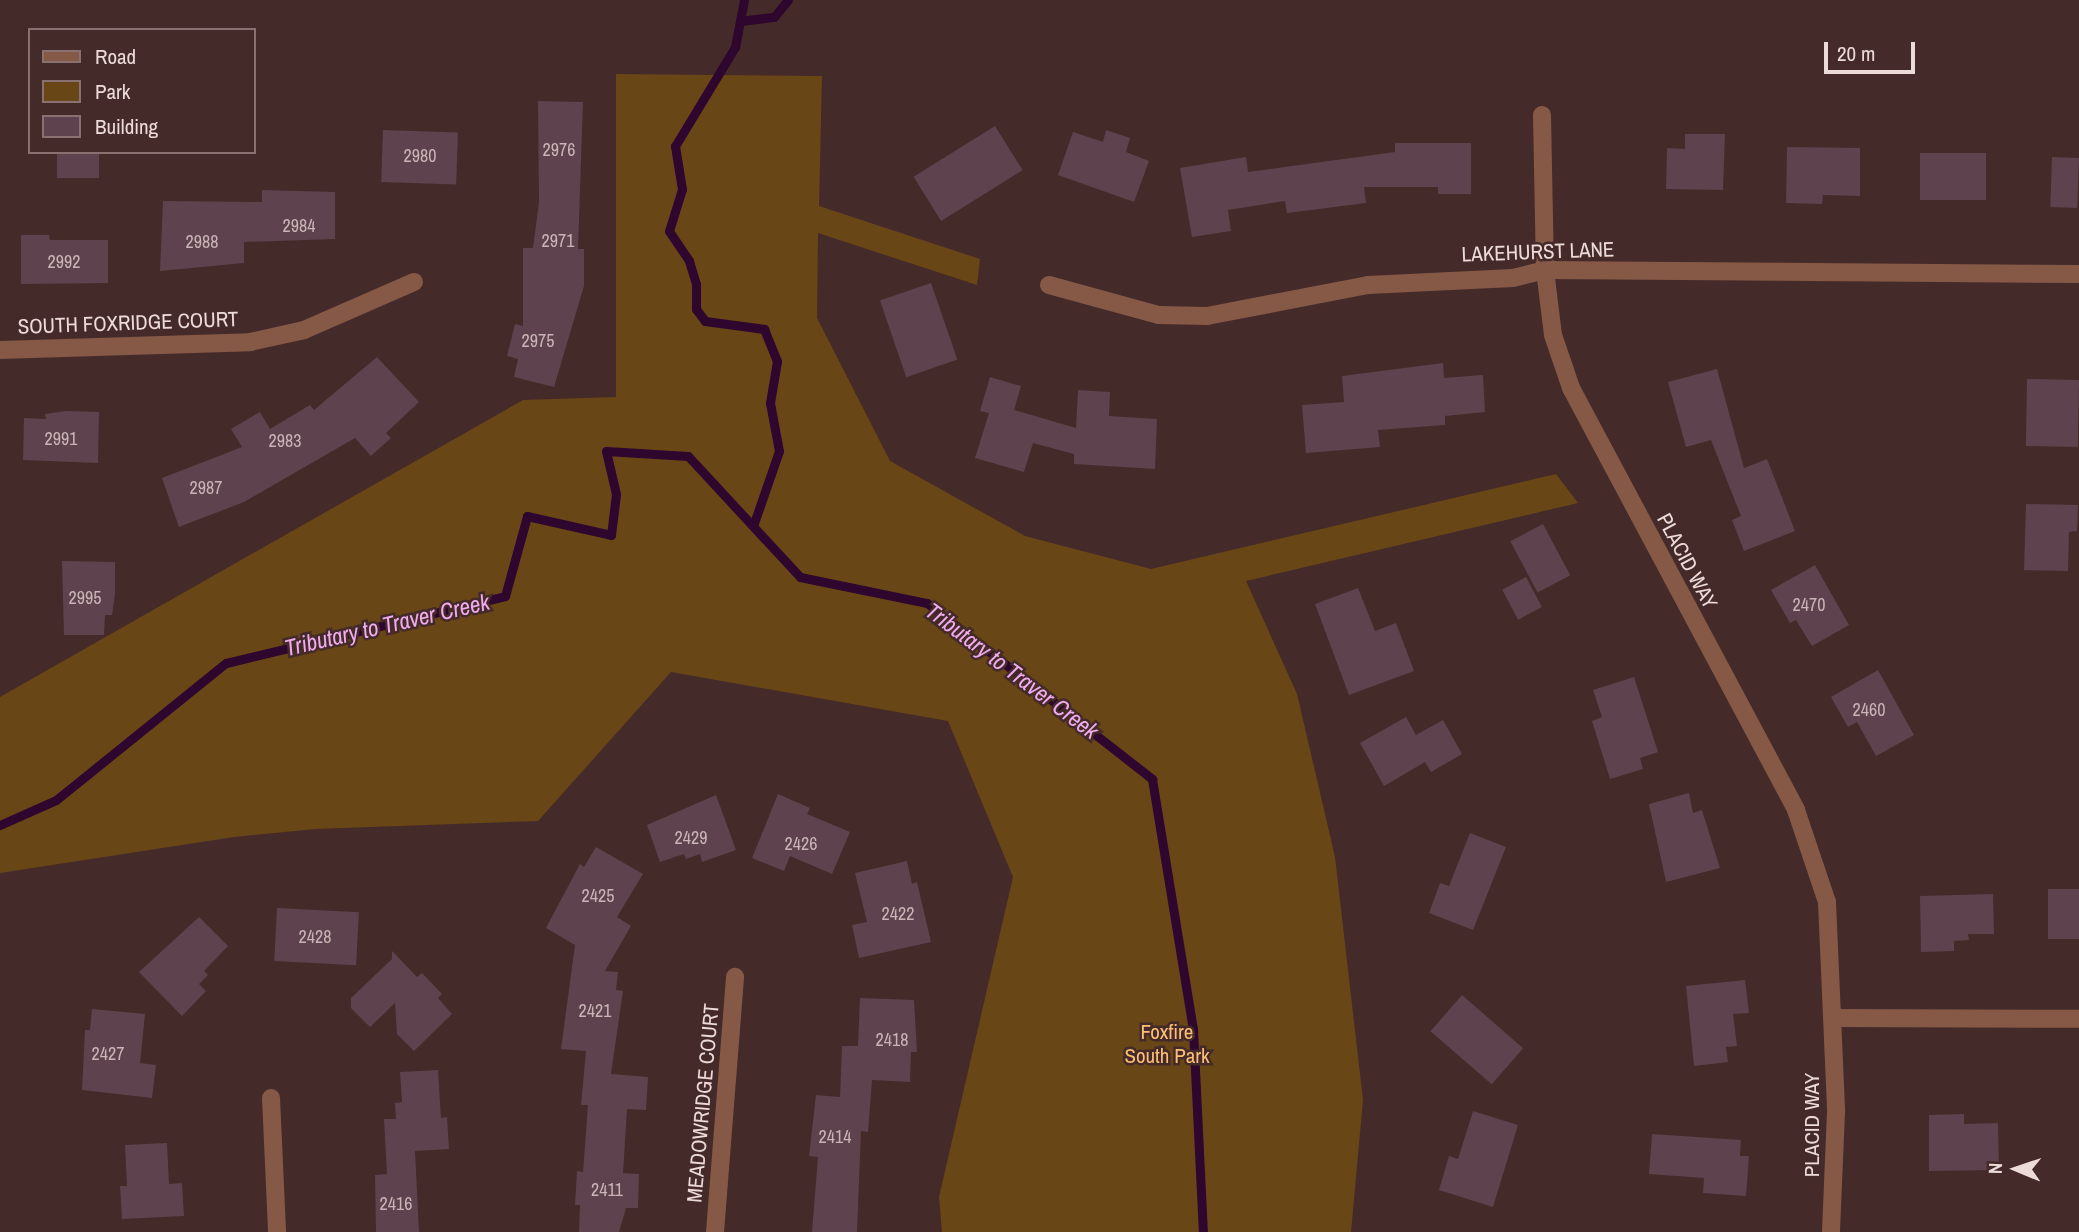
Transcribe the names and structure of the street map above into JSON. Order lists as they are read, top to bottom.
{
  "streets": {
    "street": [
      "LAKEHURST LANE",
      "SOUTH FOXRIDGE COURT",
      "PLACID WAY",
      "MEADOWRIDGE COURT"
    ]
  },
  "crossings": [
    ["LAKEHURST LANE", "PLACID WAY"]
  ],
  "water": ["Tributary to Traver Creek"],
  "parks": ["Foxfire South Park"],
  "house_numbers": [
    "2976",
    "2980",
    "2984",
    "2971",
    "2988",
    "2992",
    "2975",
    "2991",
    "2983",
    "2987",
    "2995",
    "2470",
    "2460",
    "2429",
    "2426",
    "2425",
    "2422",
    "2428",
    "2421",
    "2418",
    "2427",
    "2414",
    "2411",
    "2416"
  ],
  "legend": ["Road", "Park", "Building"],
  "scale_bar": "20 m",
  "north": "left"
}
